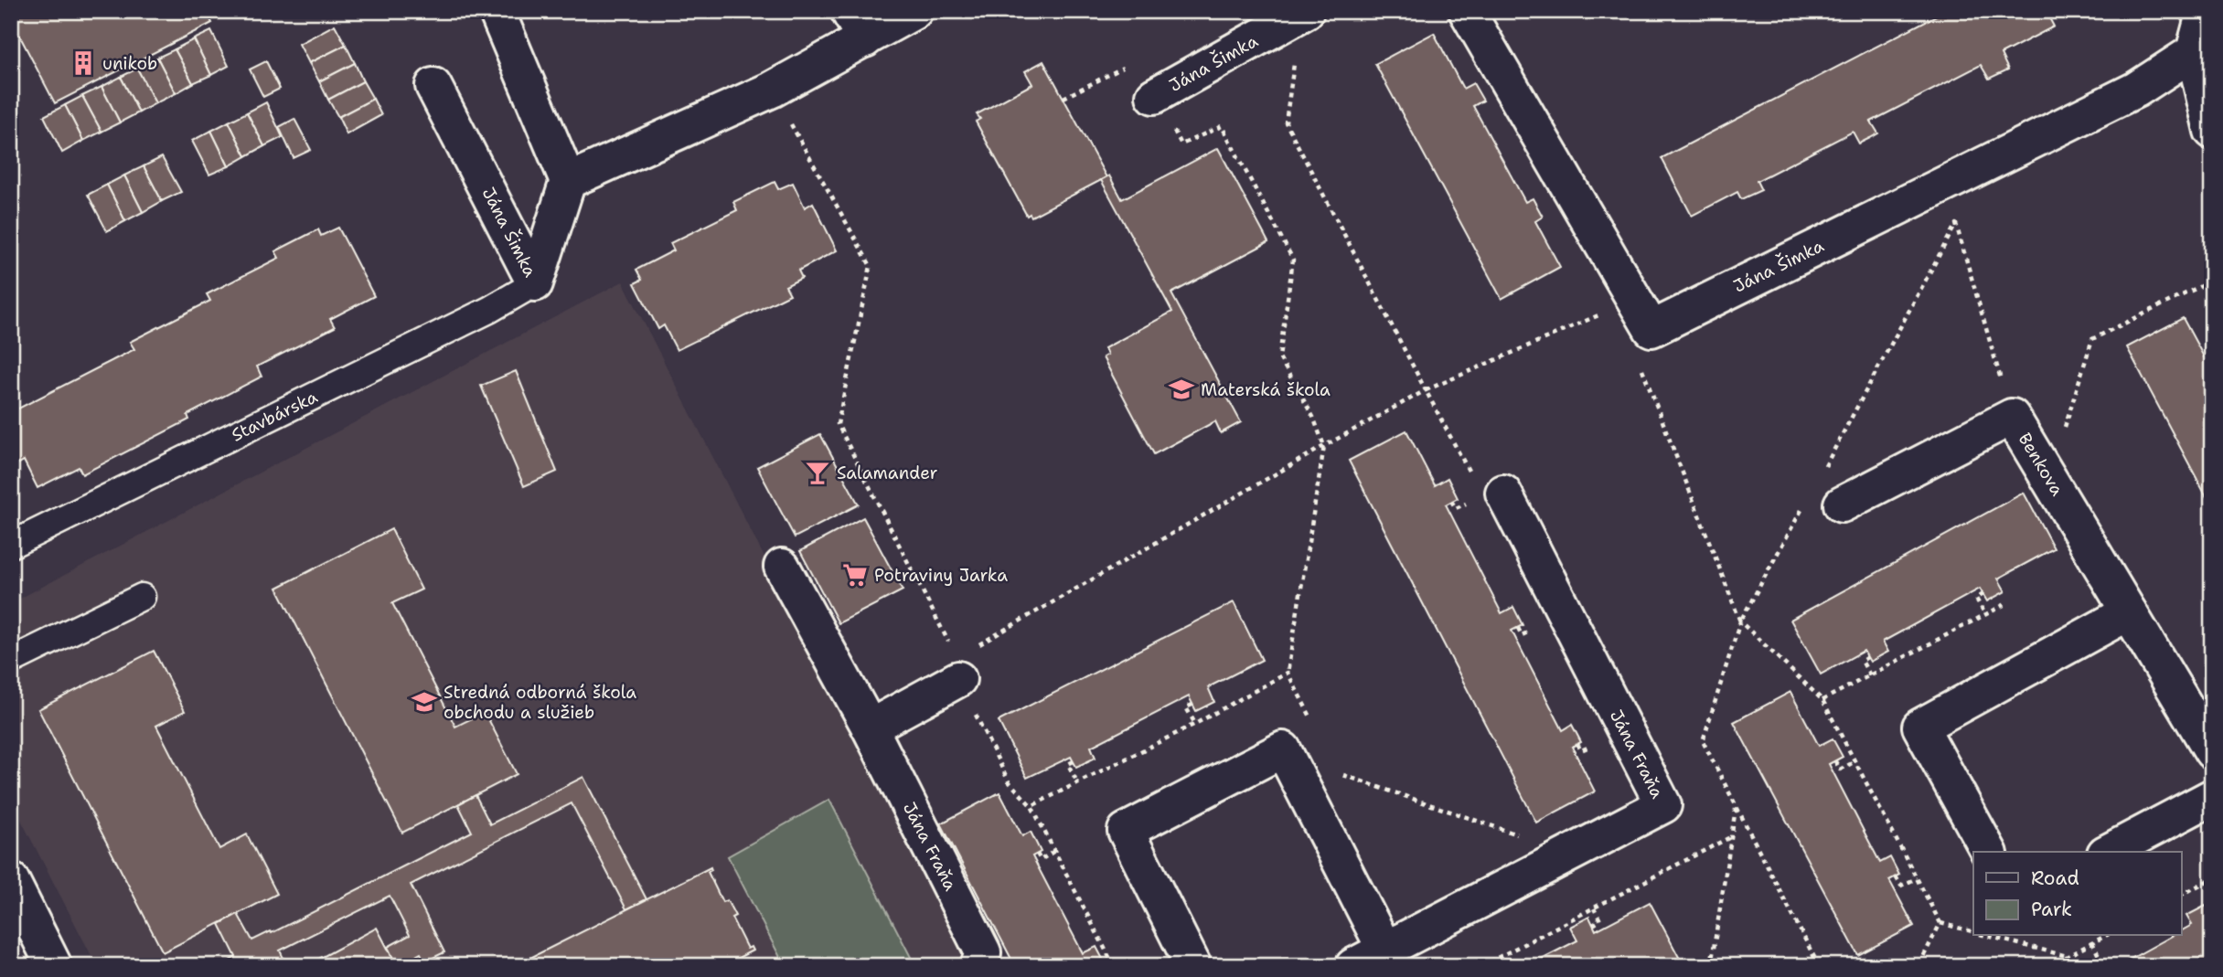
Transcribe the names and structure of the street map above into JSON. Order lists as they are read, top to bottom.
{
  "streets": {
    "street": ["Jána Šimka", "Benkova", "Jána Fraňa"],
    "lane": ["Stavbárska"]
  },
  "crossings": [
    ["Jána Šimka", "Stavbárska"]
  ],
  "places": {
    "building": ["unikob"],
    "school or university": ["Materská škola", "Stredná odborná škola obchodu a služieb"],
    "bar": ["Salamander"],
    "supermarket": ["Potraviny Jarka"]
  },
  "legend": ["Road", "Park"]
}
